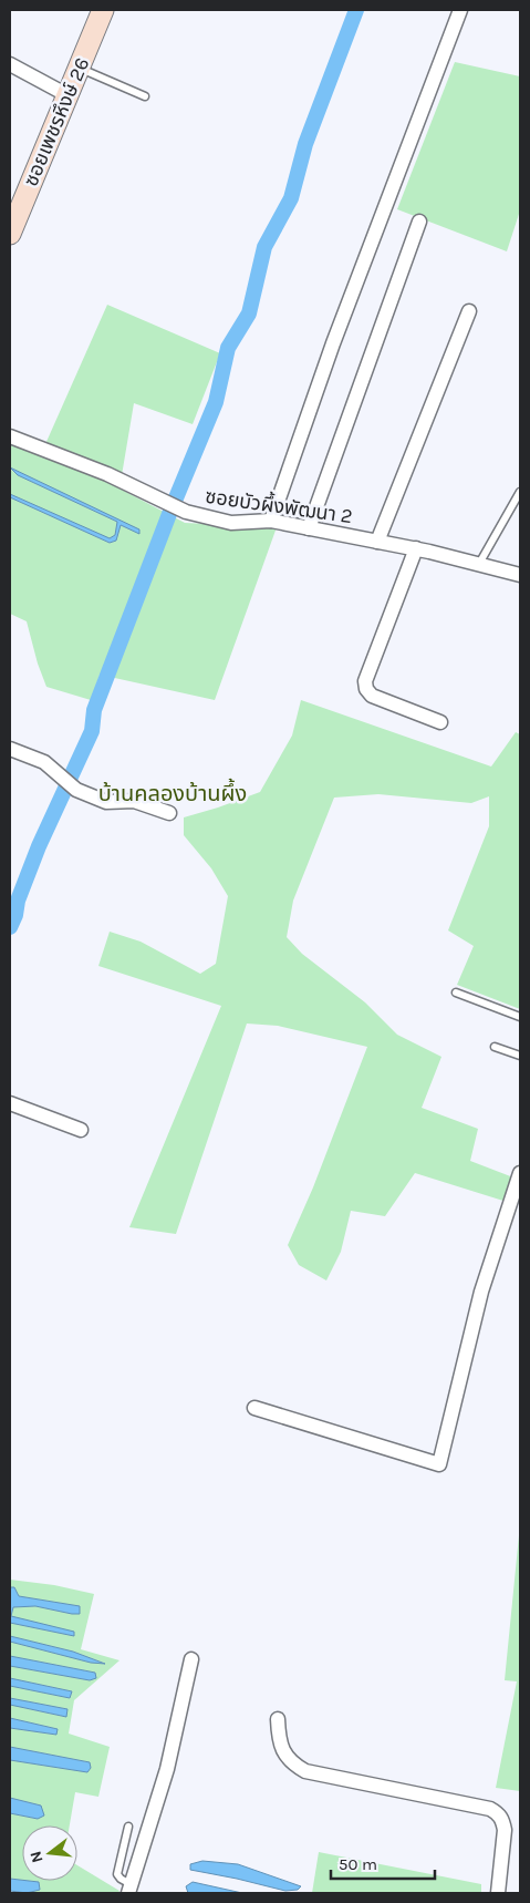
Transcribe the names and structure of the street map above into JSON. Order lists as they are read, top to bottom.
{
  "streets": {
    "street": ["ซอยเพชรหึงษ์ 26", "ซอยบัวผึ้งพัฒนา 2"]
  },
  "districts": ["บ้านคลองบ้านผึ้ง"],
  "scale_bar": "50 m",
  "north": "left"
}
